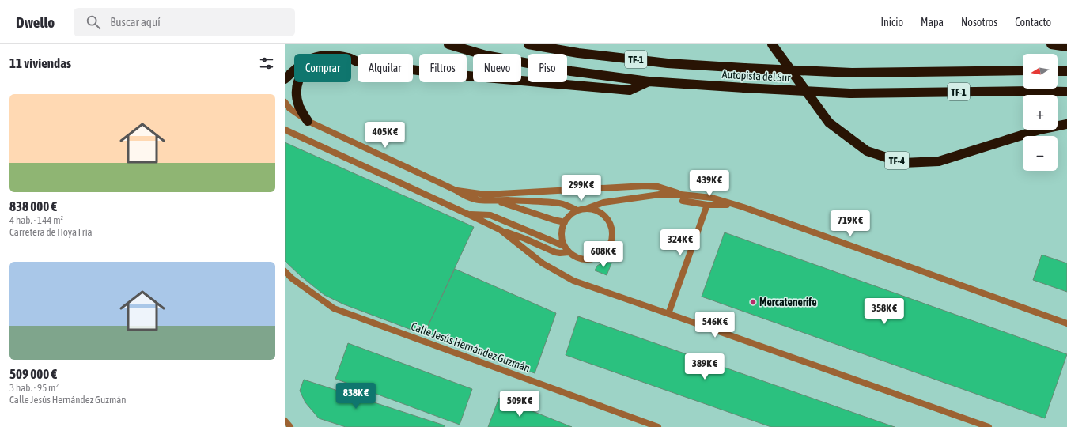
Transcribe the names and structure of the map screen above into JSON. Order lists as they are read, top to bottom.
{
  "streets": {
    "highway": ["TF-1", "Autopista del Sur", "TF-4"],
    "street": ["Calle Jesús Hernández Guzmán"]
  },
  "places": ["Mercatenerife"],
  "north": "left",
  "page": {
    "header": "Dwello",
    "search": "Buscar aquí",
    "nav": [
      "Inicio",
      "Mapa",
      "Nosotros",
      "Contacto"
    ],
    "heading": "11 viviendas",
    "map_buttons": ["+", "−"],
    "chip": [
      "Comprar",
      "Alquilar",
      "Filtros",
      "Nuevo",
      "Piso"
    ],
    "list": [
      {
        "name": "838 000 €",
        "note": "4 hab. · 144 m² · Carretera de Hoya Fría"
      },
      {
        "name": "509 000 €",
        "note": "3 hab. · 95 m² · Calle Jesús Hernández Guzmán"
      }
    ],
    "price": [
      "405K €",
      "439K €",
      "299K €",
      "719K €",
      "324K €",
      "608K €",
      "358K €",
      "546K €",
      "389K €",
      "838K €",
      "509K €"
    ]
  }
}
